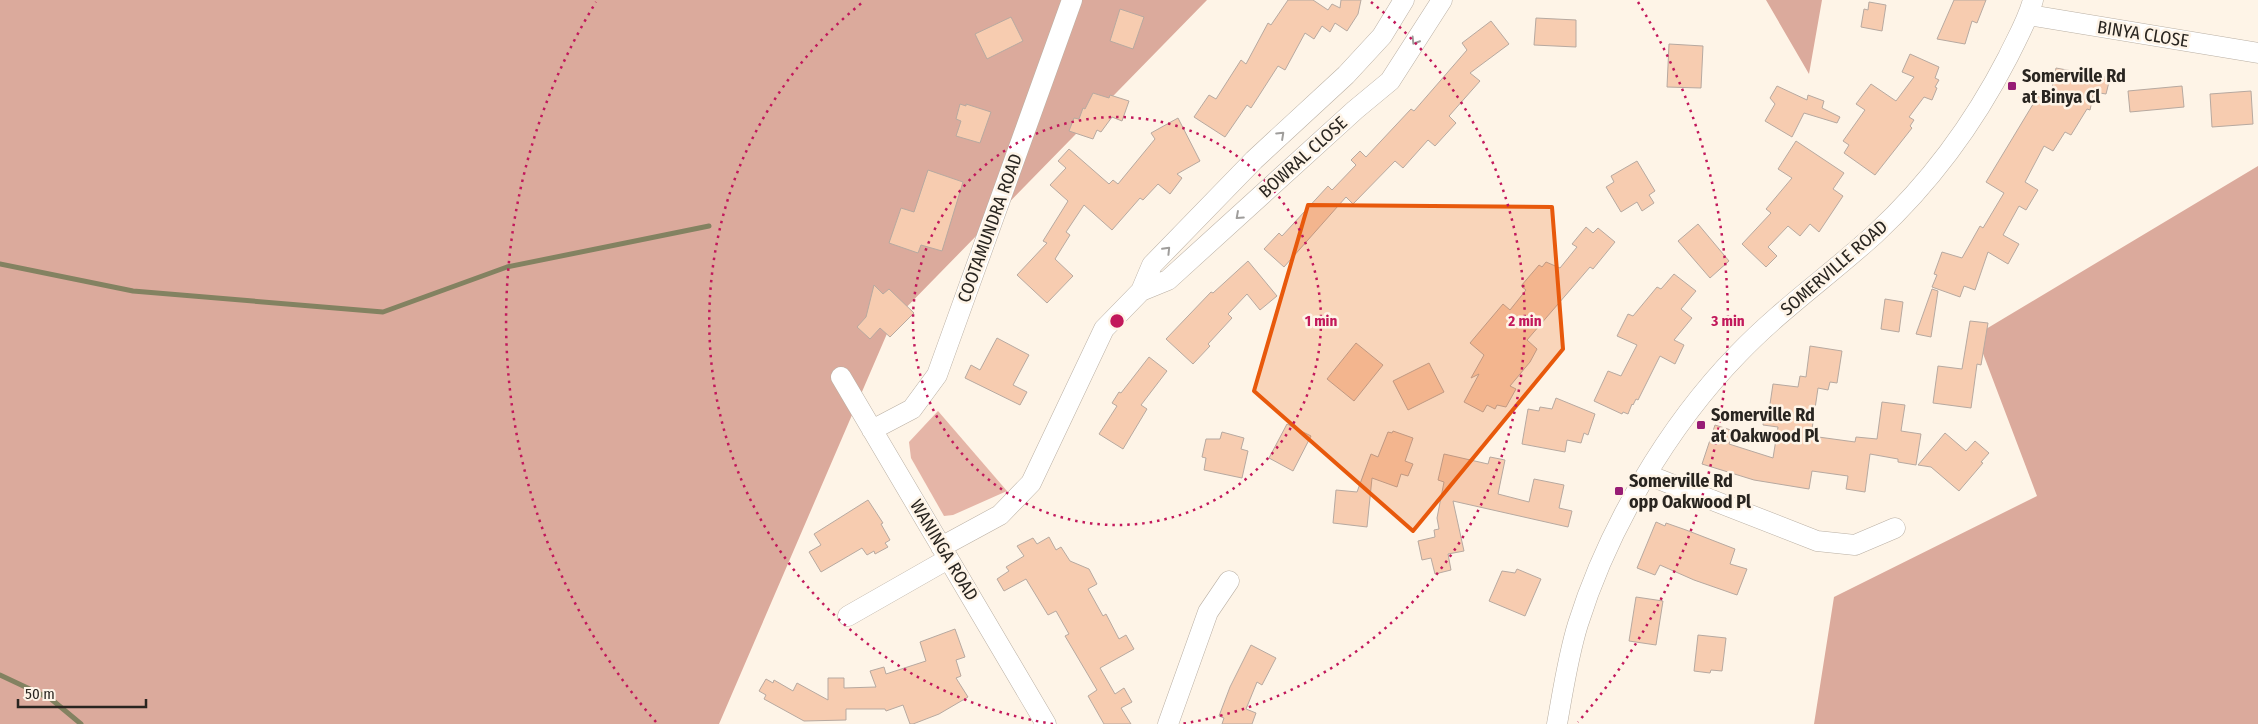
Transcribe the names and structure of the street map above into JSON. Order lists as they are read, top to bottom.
{
  "streets": {
    "street": [
      "BINYA CLOSE",
      "BOWRAL CLOSE",
      "COOTAMUNDRA ROAD",
      "SOMERVILLE ROAD",
      "WANINGA ROAD"
    ]
  },
  "crossings": [
    ["BINYA CLOSE", "SOMERVILLE ROAD"],
    ["BOWRAL CLOSE", "WANINGA ROAD"],
    ["COOTAMUNDRA ROAD", "WANINGA ROAD"]
  ],
  "places": {
    "transit": ["Somerville Rd at Binya Cl", "Somerville Rd at Oakwood Pl", "Somerville Rd opp Oakwood Pl"]
  },
  "scale_bar": "50 m",
  "rings": ["1 min", "2 min", "3 min"]
}
